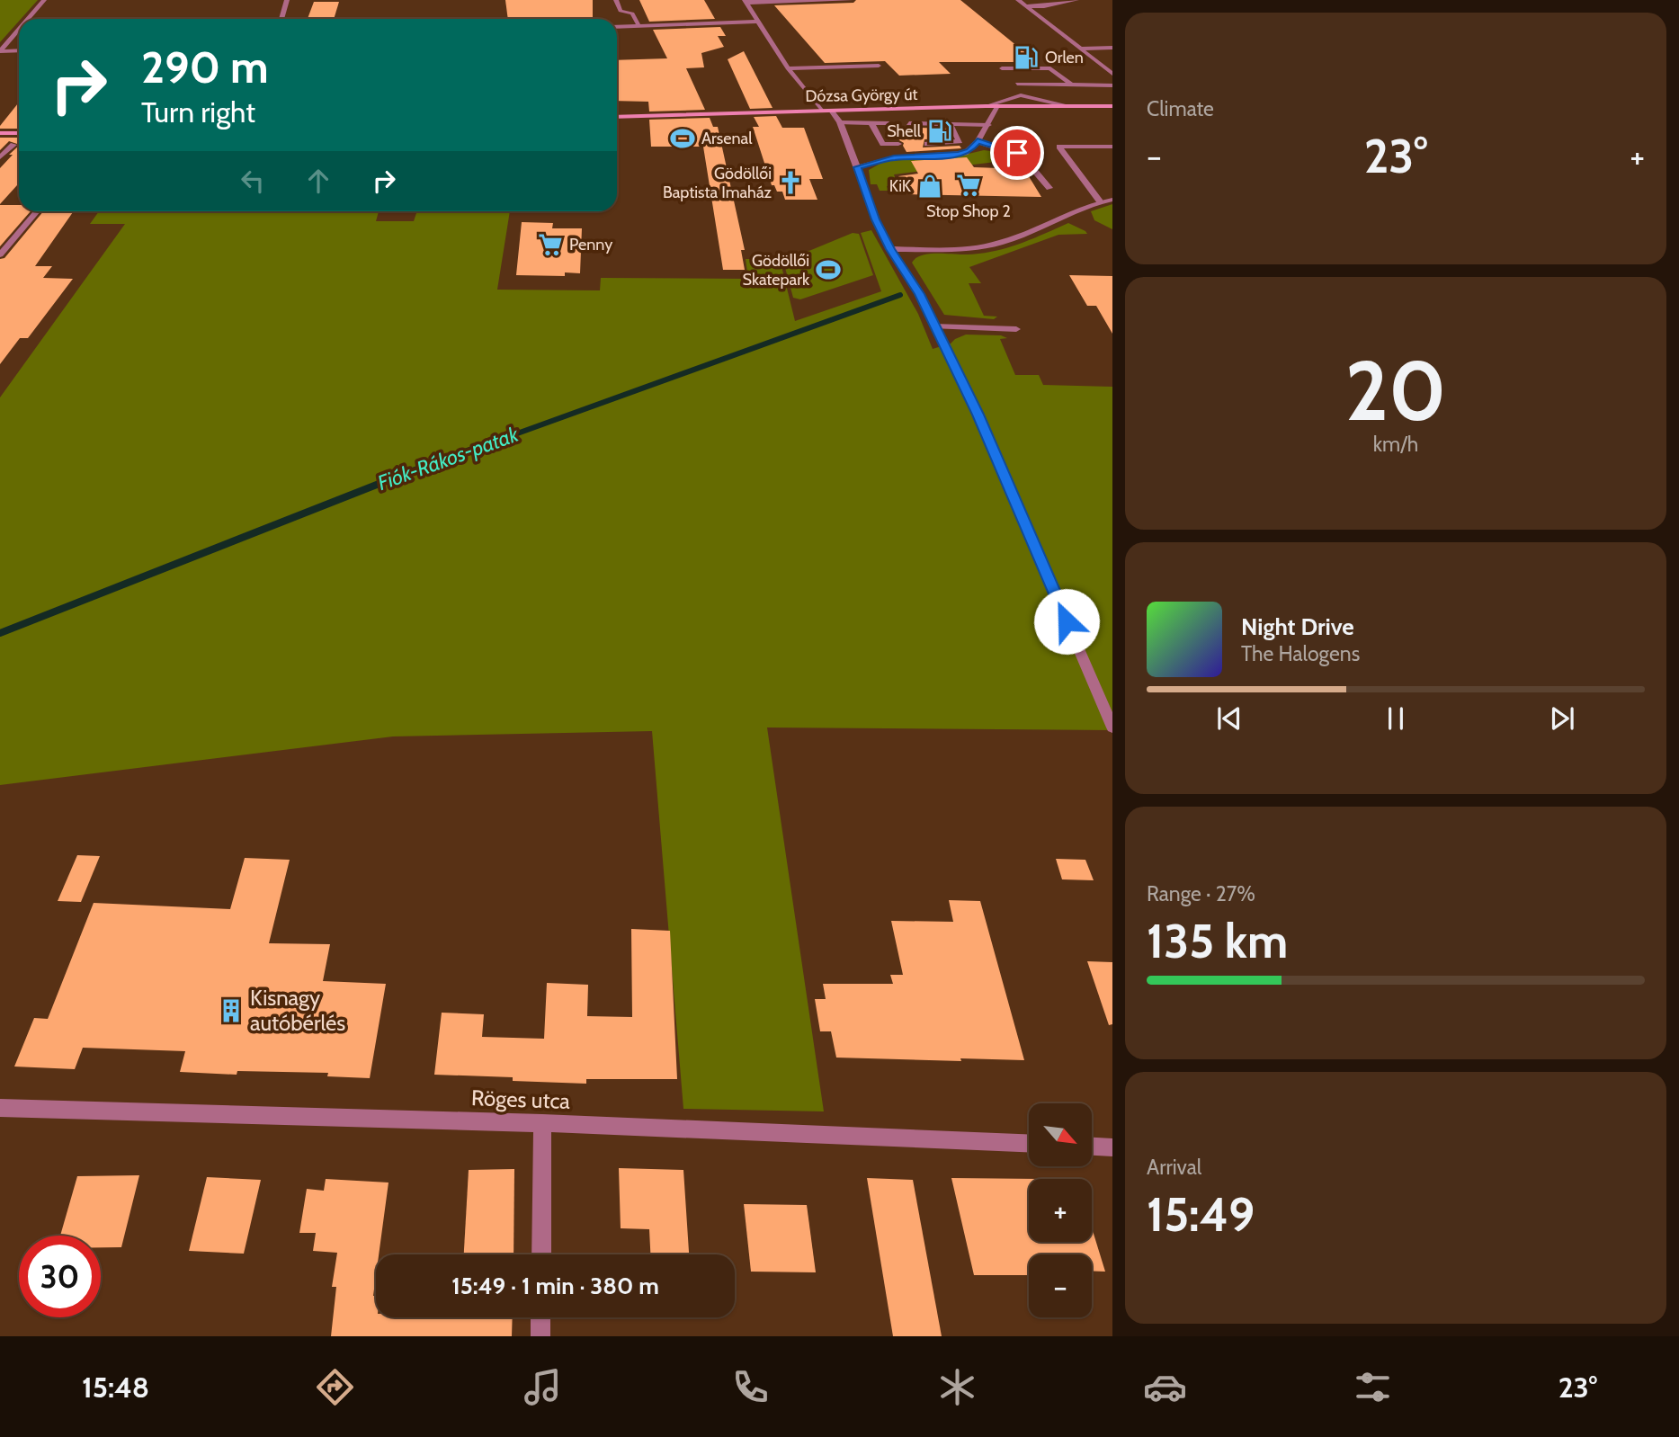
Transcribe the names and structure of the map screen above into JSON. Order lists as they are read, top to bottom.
{
  "streets": {
    "main road": ["Dózsa György út"],
    "street": ["Röges utca"]
  },
  "water": ["Fiók-Rákos-patak"],
  "places": {
    "fuel station": ["Orlen", "Shell"],
    "sports": ["Arsenal", "Gödöllői Skatepark"],
    "church": ["Gödöllői Baptista Imaház"],
    "supermarket": ["Stop Shop 2", "Penny"],
    "shop": ["KiK"],
    "building": ["Kisnagy autóbérlés"]
  },
  "north": "bottom right",
  "page": {
    "tile": [
      "Climate",
      ["20", "km/h"],
      ["Range · 27%", "135 km"],
      ["Arrival", "15:49"]
    ],
    "turn": ["290 m", "Turn right"],
    "heat": ["−", "23°", "+"],
    "song": ["Night Drive", "The Halogens"],
    "map_buttons": ["+", "−"],
    "limit": "30",
    "trip": "15:49 · 1 min · 380 m",
    "tabs": ["15:48", "23°"]
  }
}
